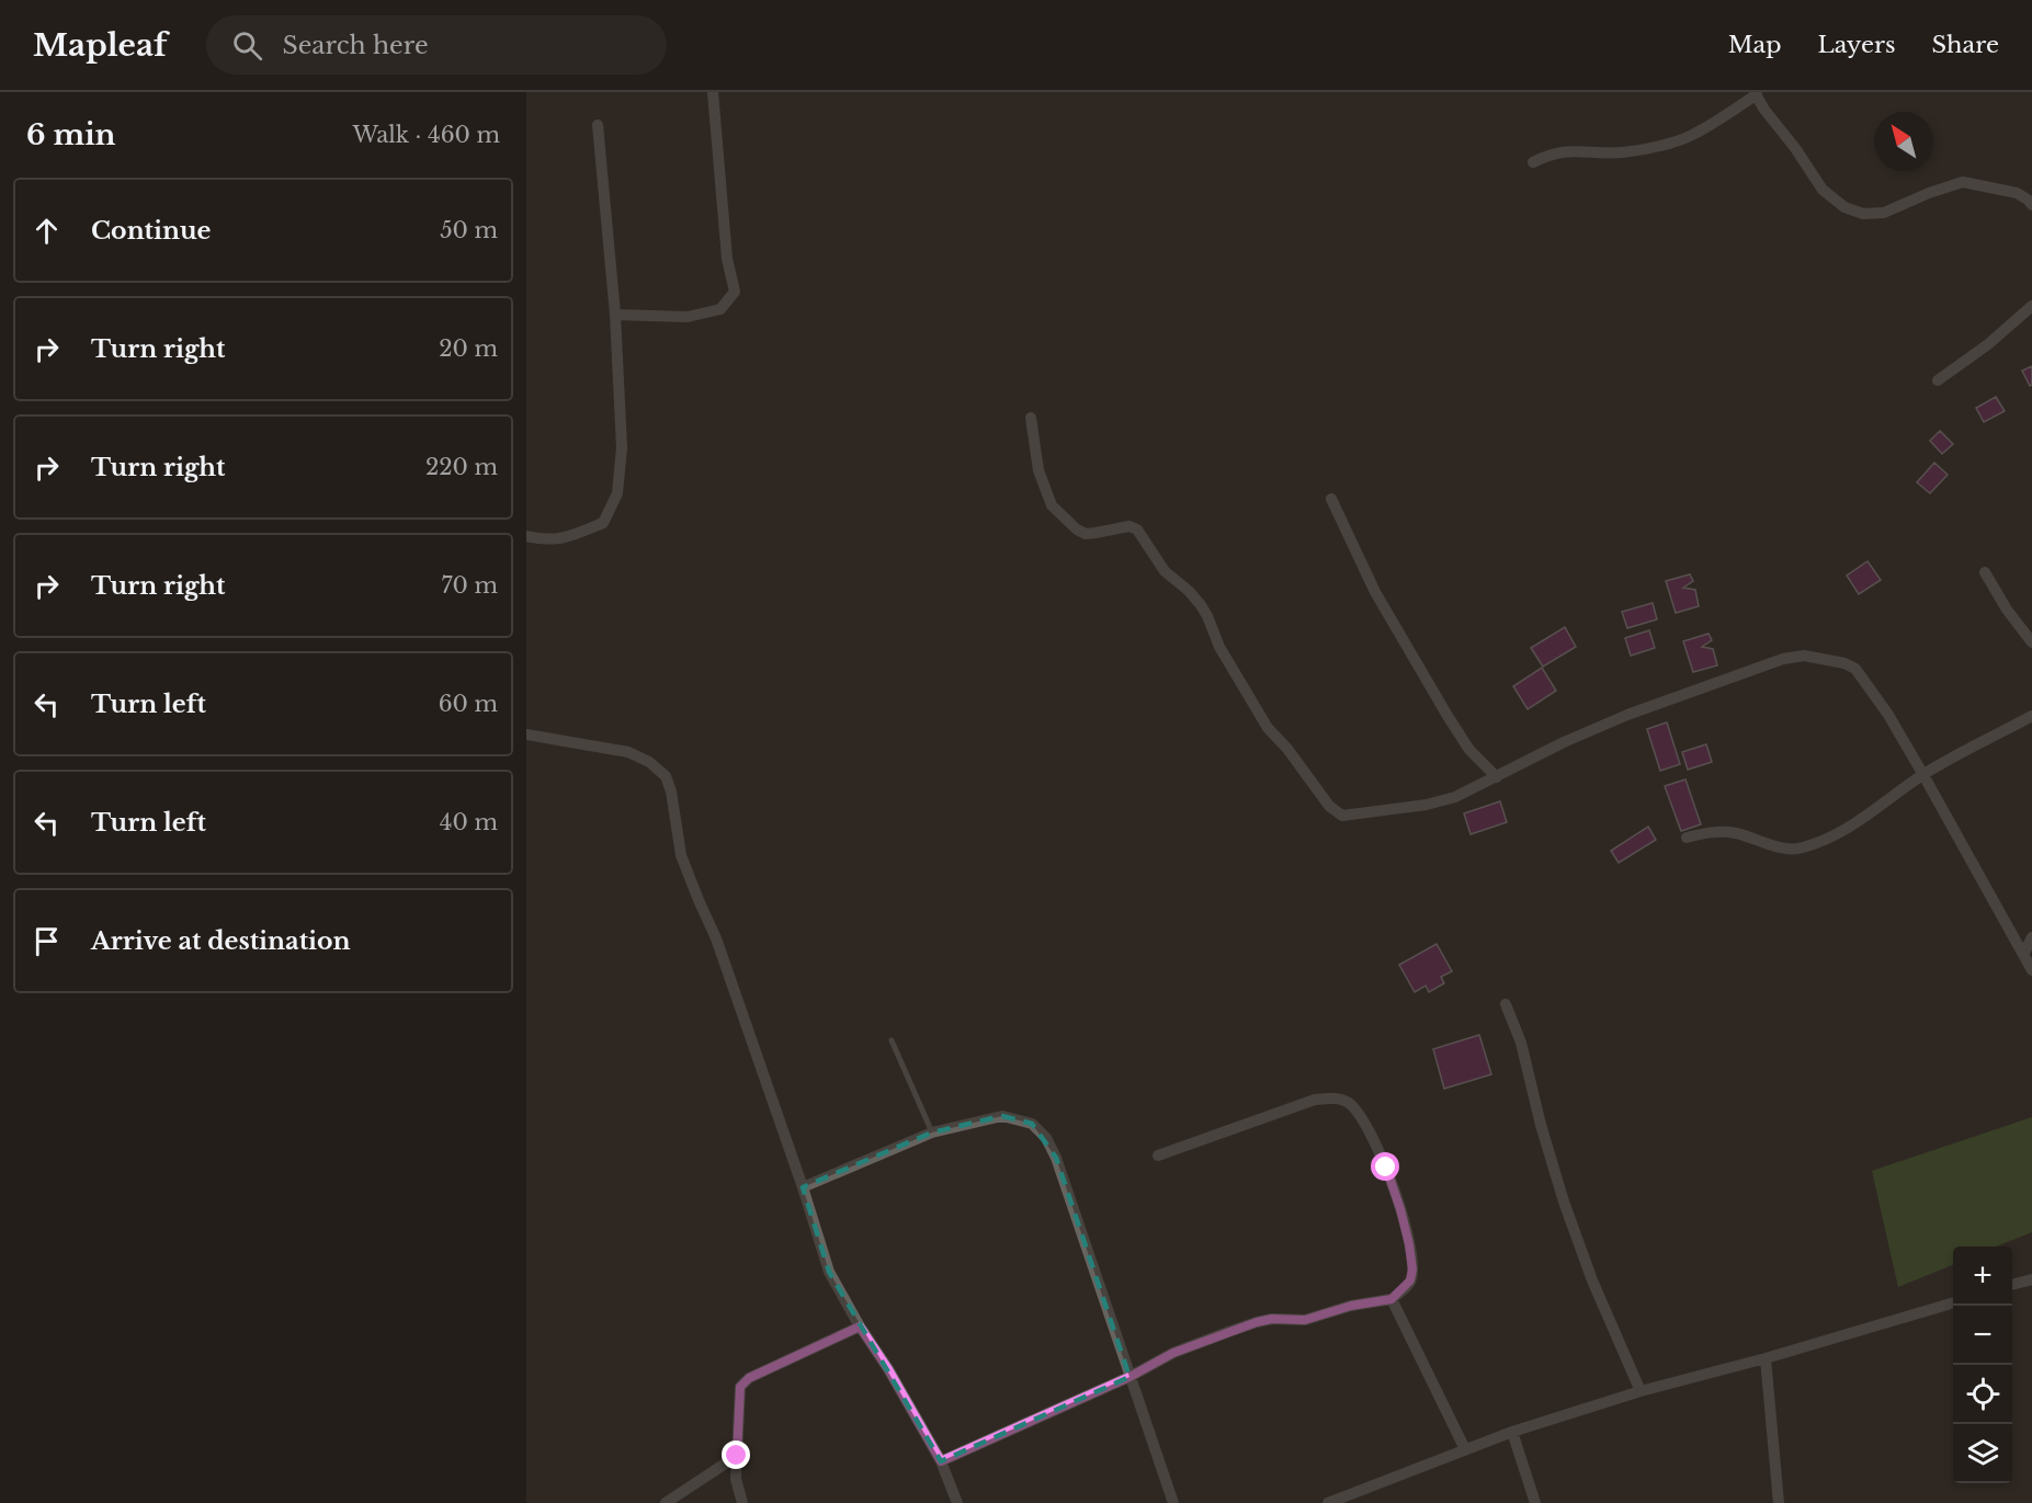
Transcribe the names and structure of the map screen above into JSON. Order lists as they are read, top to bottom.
{
  "north": "top left",
  "page": {
    "header": "Mapleaf",
    "search": "Search here",
    "nav": ["Map", "Layers", "Share"],
    "heading": ["6 min", "Walk · 460 m"],
    "list": [
      ["Continue", "50 m"],
      ["Turn right", "20 m"],
      ["Turn right", "220 m"],
      ["Turn right", "70 m"],
      ["Turn left", "60 m"],
      ["Turn left", "40 m"],
      "Arrive at destination"
    ],
    "map_buttons": ["+", "−"]
  }
}
